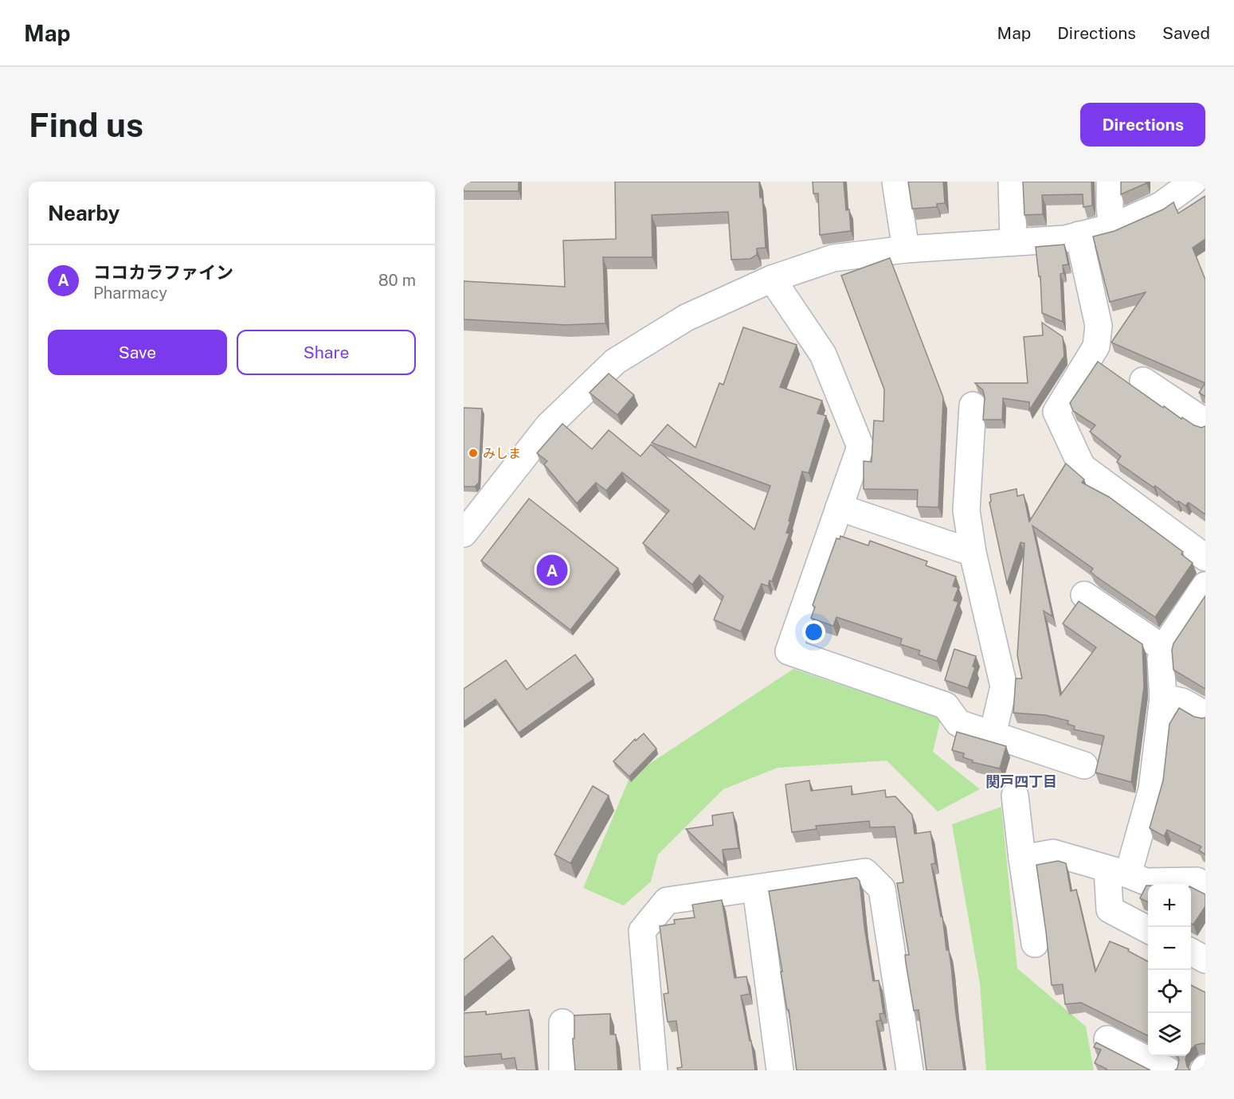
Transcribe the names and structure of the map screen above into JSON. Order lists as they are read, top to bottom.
{
  "districts": ["関戸四丁目"],
  "places": ["みしま"],
  "page": {
    "header": "Map",
    "nav": ["Map", "Directions", "Saved"],
    "buttons": [
      "Directions",
      ["Save", "Share"]
    ],
    "title": "Find us",
    "heading": "Nearby",
    "list": [
      {
        "mark": "A",
        "name": "ココカラファイン",
        "note": "Pharmacy",
        "value": "80 m"
      }
    ],
    "pins": "A",
    "map_buttons": ["+", "−"]
  }
}
